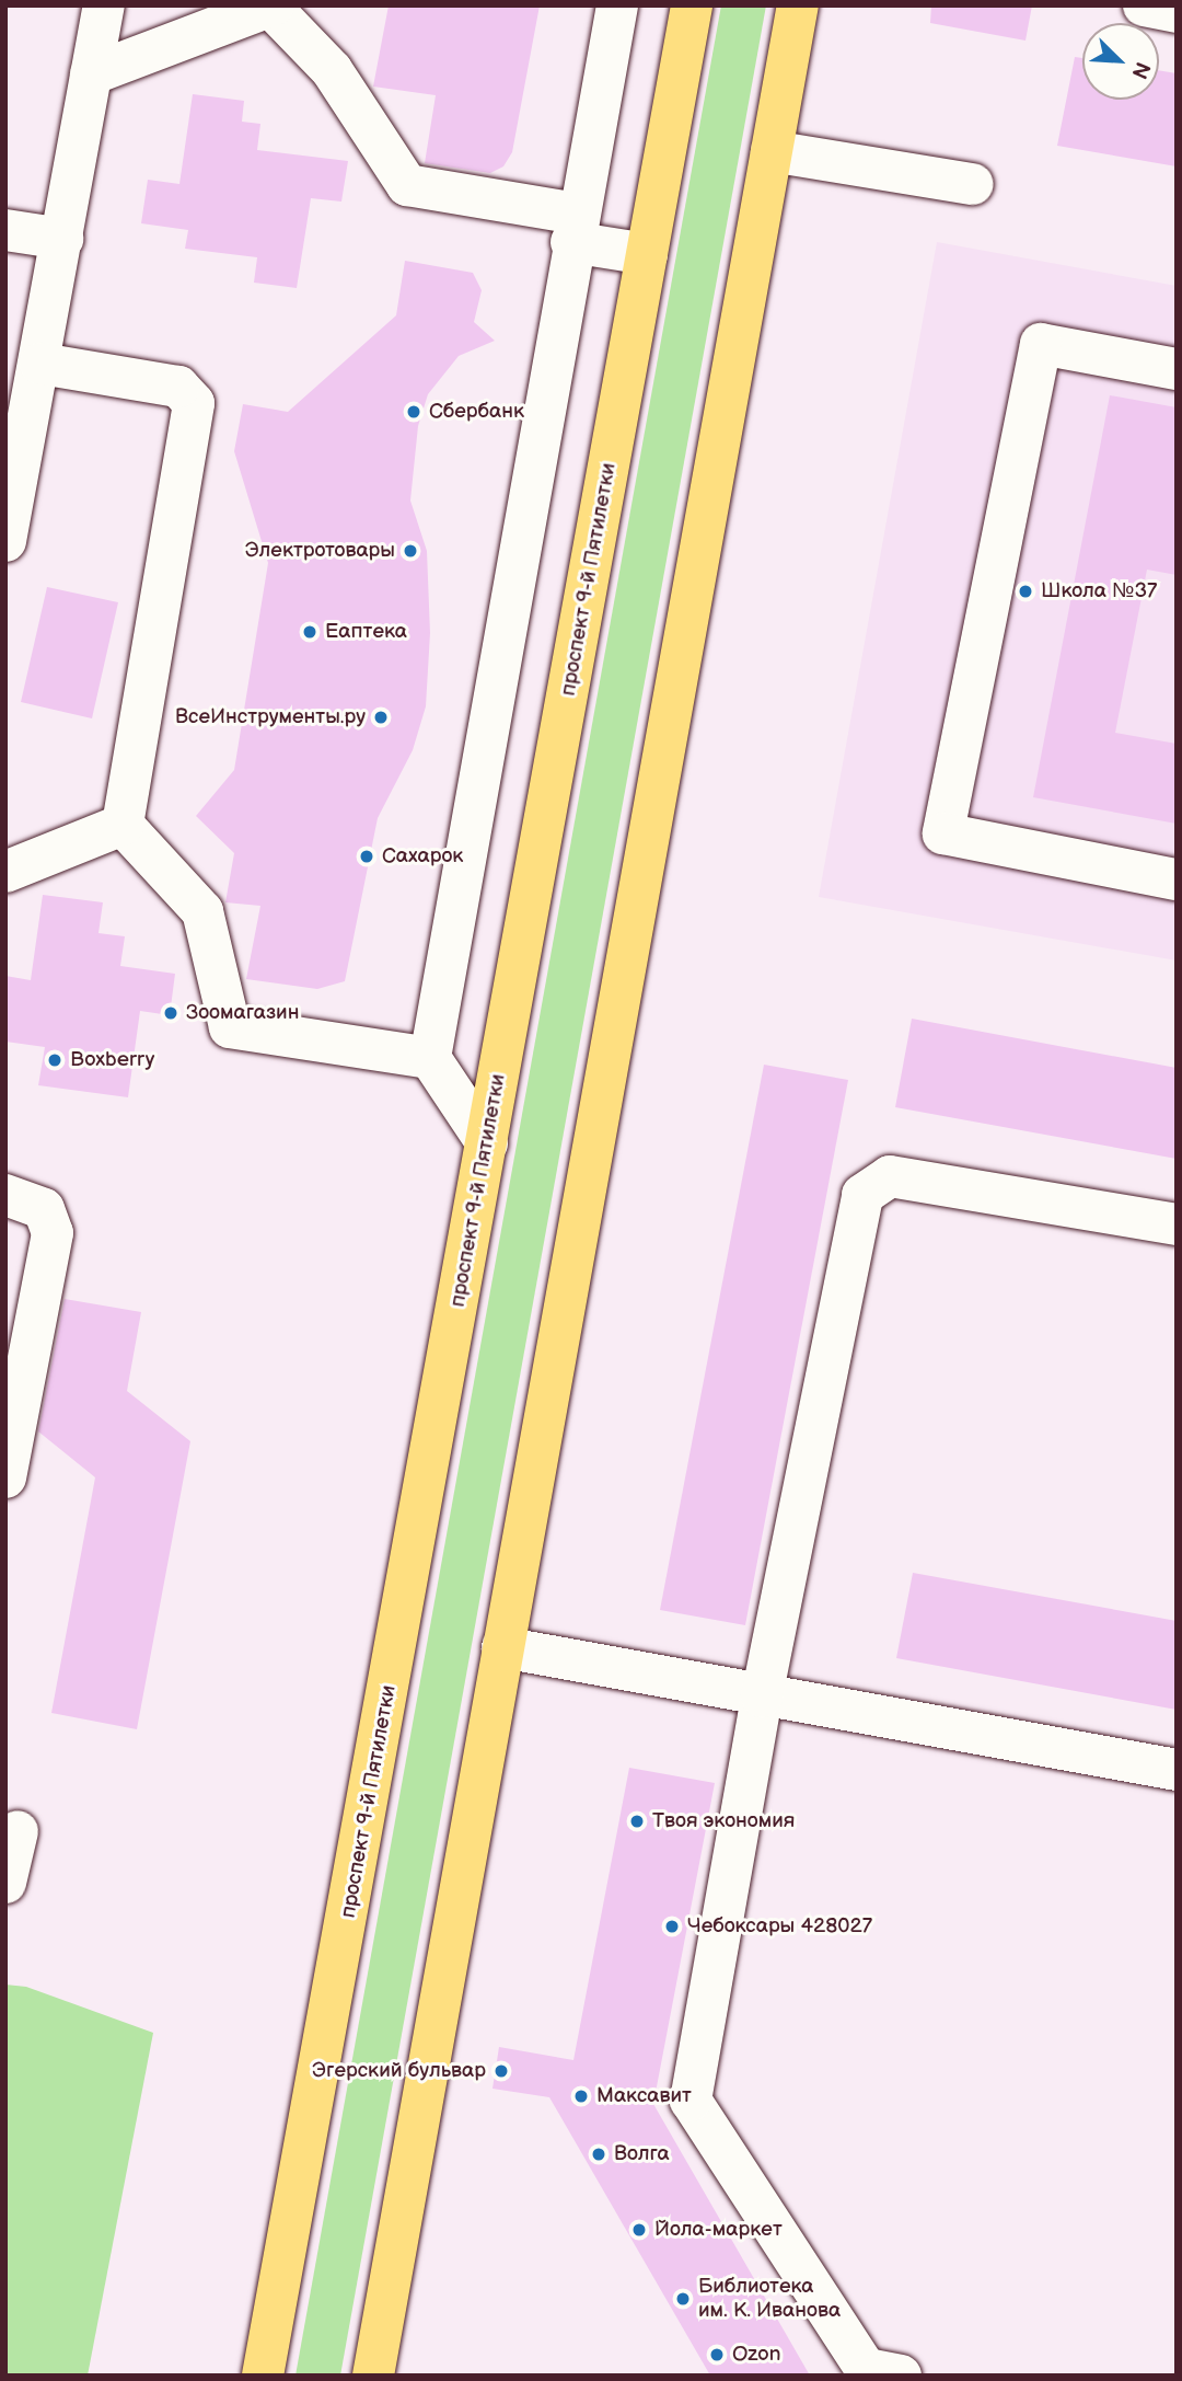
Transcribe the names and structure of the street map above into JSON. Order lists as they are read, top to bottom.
{
  "streets": {
    "main road": ["проспект 9-й Пятилетки"]
  },
  "places": [
    "Сбербанк",
    "Электротовары",
    "Школа №37",
    "Еаптека",
    "ВсеИнструменты.ру",
    "Сахарок",
    "Зоомагазин",
    "Boxberry",
    "Твоя экономия",
    "Чебоксары 428027",
    "Эгерский бульвар",
    "Максавит",
    "Волга",
    "Йола-маркет",
    "Библиотека им. К. Иванова",
    "Ozon"
  ],
  "north": "bottom right"
}
